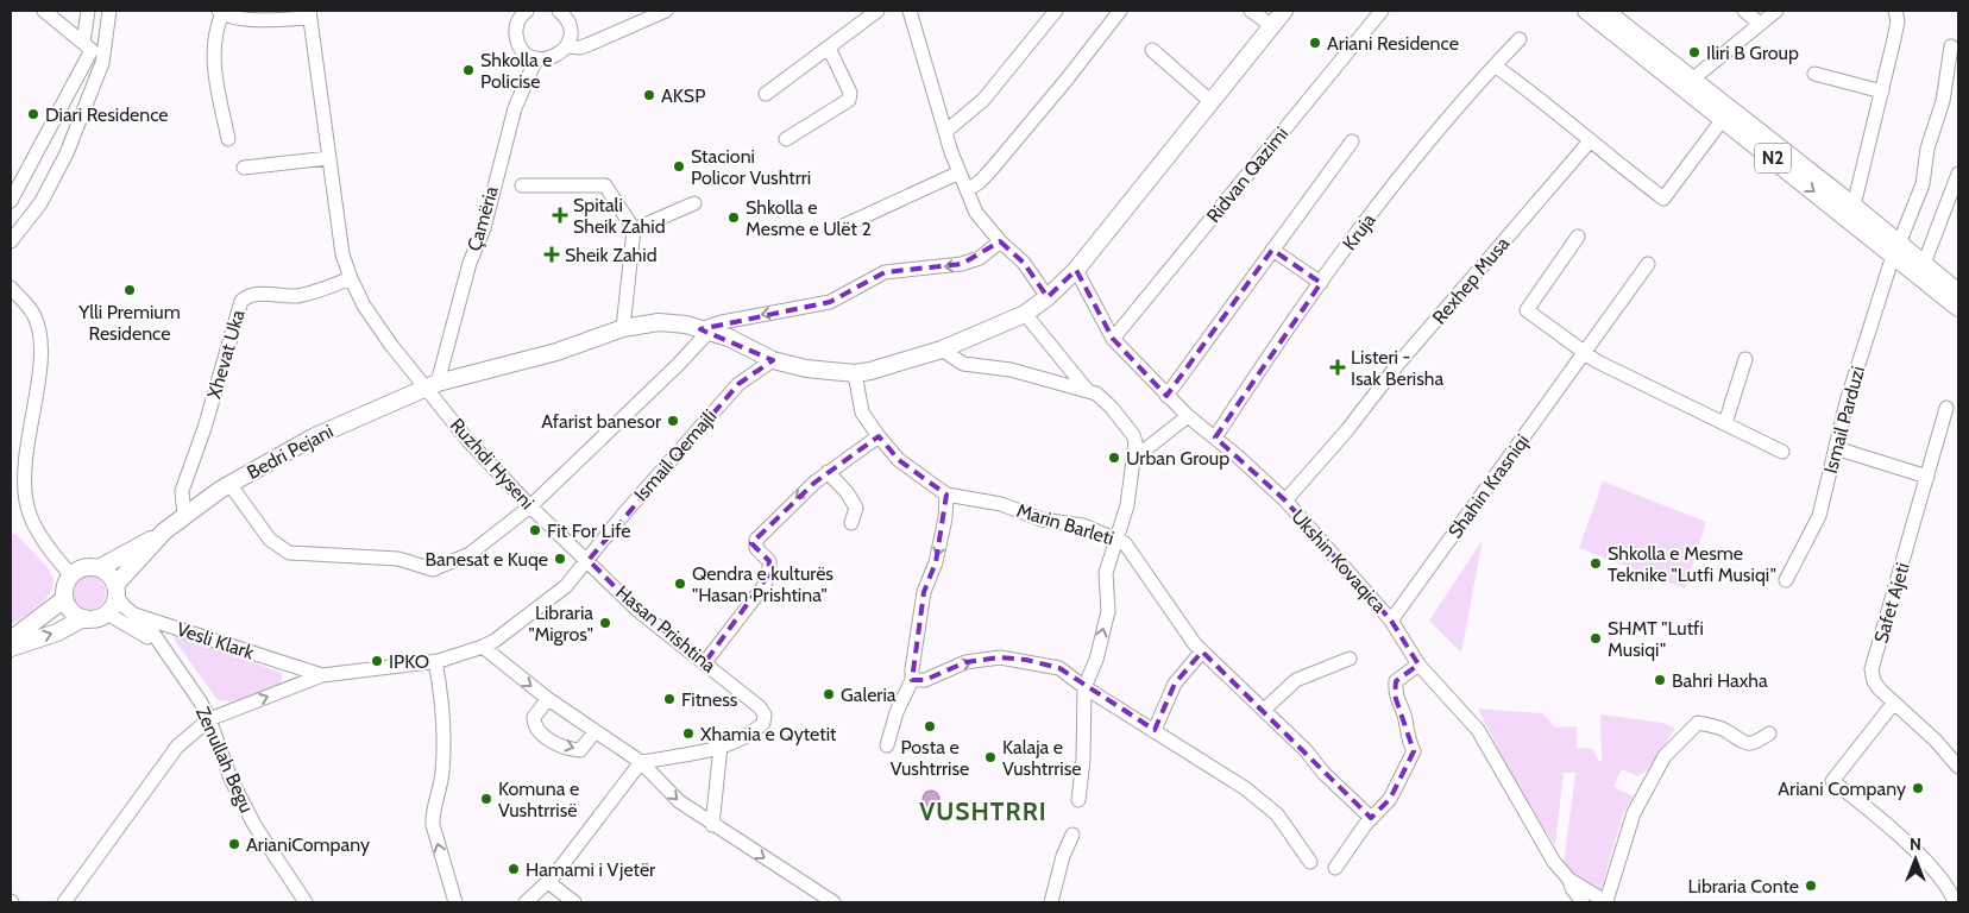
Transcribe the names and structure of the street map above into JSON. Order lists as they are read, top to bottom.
{
  "streets": {
    "main road": ["N2", "Bedri Pejani"],
    "street": [
      "Ridvan Qazimi",
      "Çamëria",
      "Kruja",
      "Rexhep Musa",
      "Xhevat Uka",
      "Ismail Parduzi",
      "Ismail Qemajli",
      "Ruzhdi Hyseni",
      "Shahin Krasniqi",
      "Marin Barleti",
      "Ukshin Kovaqica",
      "Safet Ajeti",
      "Hasan Prishtina",
      "Vesli Klark",
      "Zenullah Begu"
    ]
  },
  "crossings": [
    ["N2", "Ismail Parduzi"],
    ["Ridvan Qazimi", "Ukshin Kovaqica"],
    ["Çamëria", "Bedri Pejani"],
    ["Çamëria", "Ruzhdi Hyseni"],
    ["Kruja", "Ukshin Kovaqica"],
    ["Rexhep Musa", "Ukshin Kovaqica"],
    ["Xhevat Uka", "Bedri Pejani"],
    ["Xhevat Uka", "Ruzhdi Hyseni"],
    ["Bedri Pejani", "Ruzhdi Hyseni"],
    ["Bedri Pejani", "Vesli Klark"],
    ["Bedri Pejani", "Zenullah Begu"],
    ["Ismail Qemajli", "Ruzhdi Hyseni"],
    ["Ismail Qemajli", "Hasan Prishtina"],
    ["Ruzhdi Hyseni", "Hasan Prishtina"],
    ["Shahin Krasniqi", "Ukshin Kovaqica"],
    ["Vesli Klark", "Zenullah Begu"]
  ],
  "districts": ["VUSHTRRI"],
  "places": {
    "other": [
      "Ariani Residence",
      "Iliri B Group",
      "Shkolla e Policise",
      "AKSP",
      "Diari Residence",
      "Stacioni Policor Vushtrri",
      "Shkolla e Mesme e Ulët 2",
      "Ylli Premium Residence",
      "Afarist banesor",
      "Urban Group",
      "Fit For Life",
      "Banesat e Kuqe",
      "Shkolla e Mesme Teknike \"Lutfi Musiqi\"",
      "Qendra e kulturës \"Hasan Prishtina\"",
      "Libraria \"Migros\"",
      "SHMT \"Lutfi Musiqi\"",
      "IPKO",
      "Bahri Haxha",
      "Galeria",
      "Fitness",
      "Posta e Vushtrrise",
      "Xhamia e Qytetit",
      "Kalaja e Vushtrrise",
      "Ariani Company",
      "Komuna e Vushtrrisë",
      "ArianiCompany",
      "Hamami i Vjetër",
      "Libraria Conte"
    ],
    "health": ["Spitali Sheik Zahid", "Sheik Zahid", "Listeri - Isak Berisha"]
  },
  "north": "top"
}
